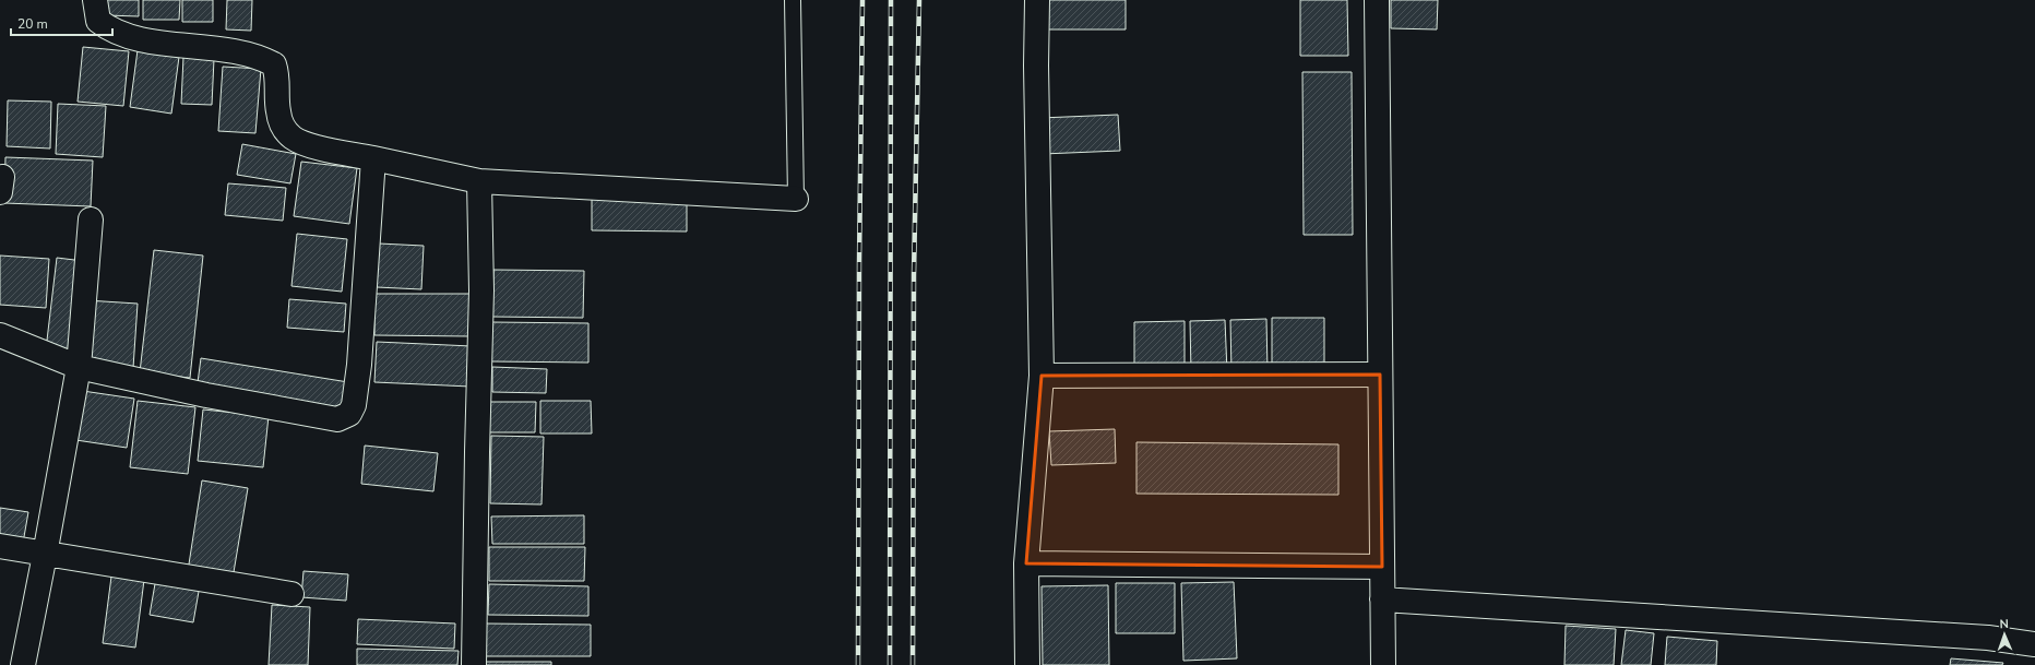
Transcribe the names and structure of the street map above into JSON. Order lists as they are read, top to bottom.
{
  "scale_bar": "20 m",
  "north": "top"
}
